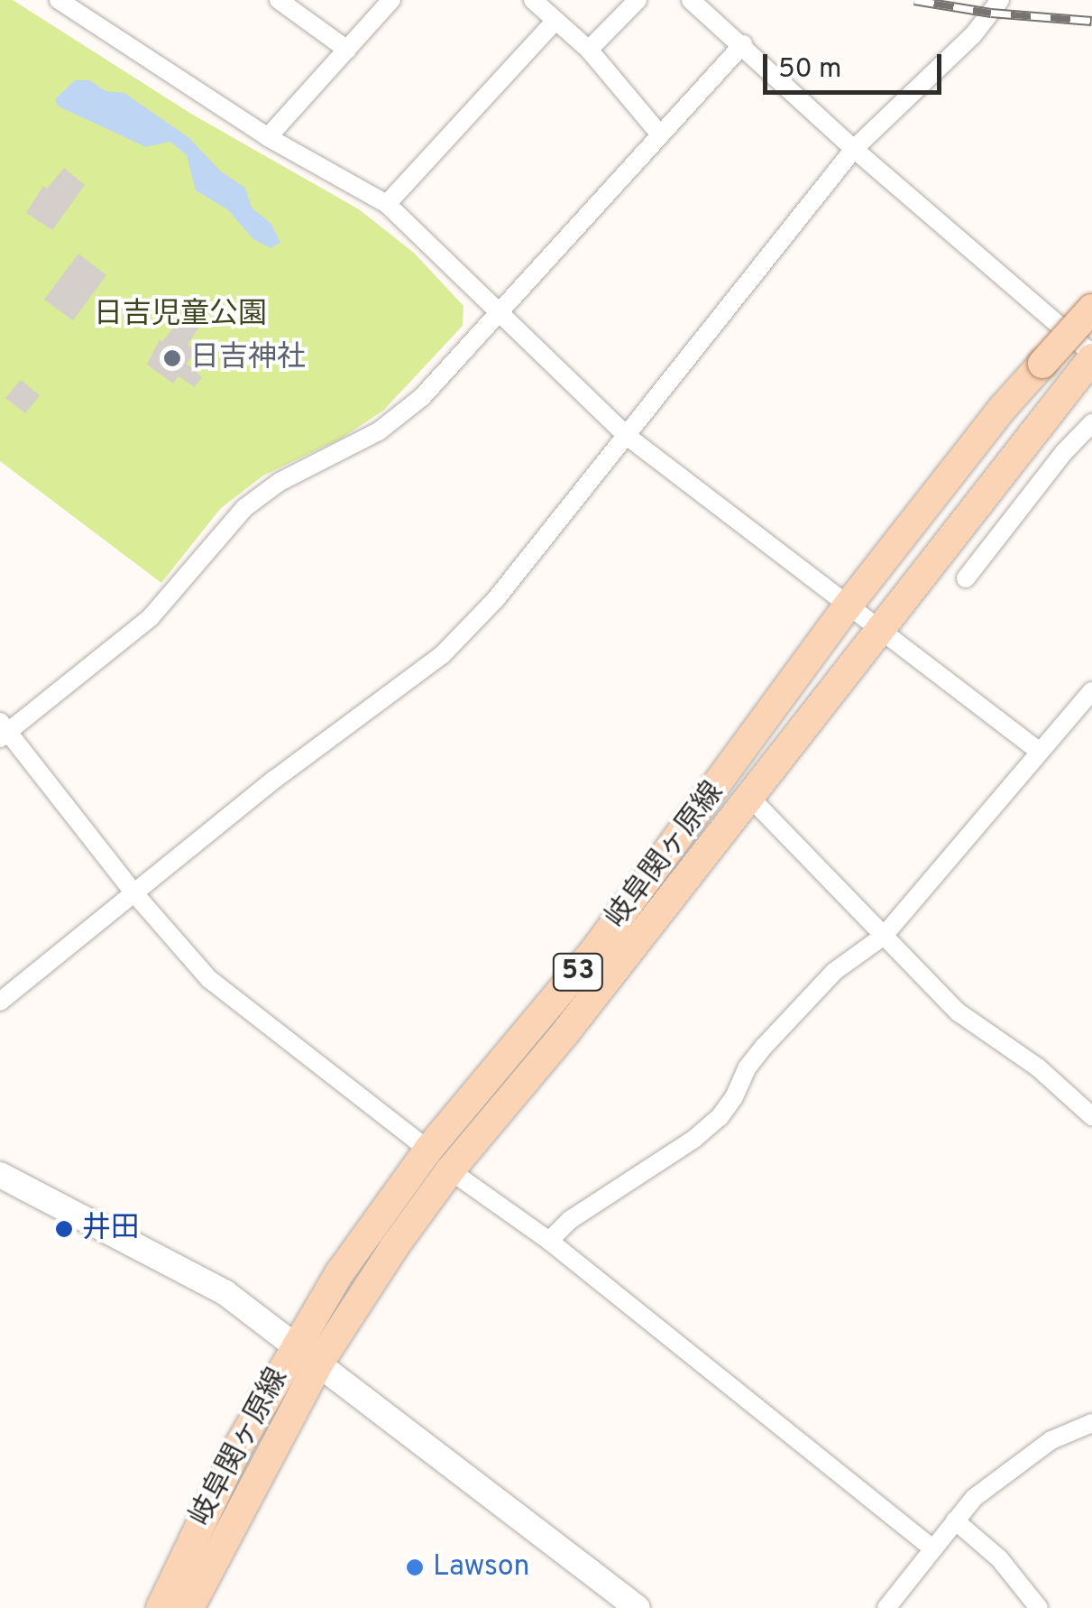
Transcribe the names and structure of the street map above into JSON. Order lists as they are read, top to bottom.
{
  "streets": {
    "main road": ["岐阜関ヶ原線", "53"]
  },
  "parks": ["日吉児童公園"],
  "places": ["日吉神社", "井田", "Lawson"],
  "scale_bar": "50 m"
}
